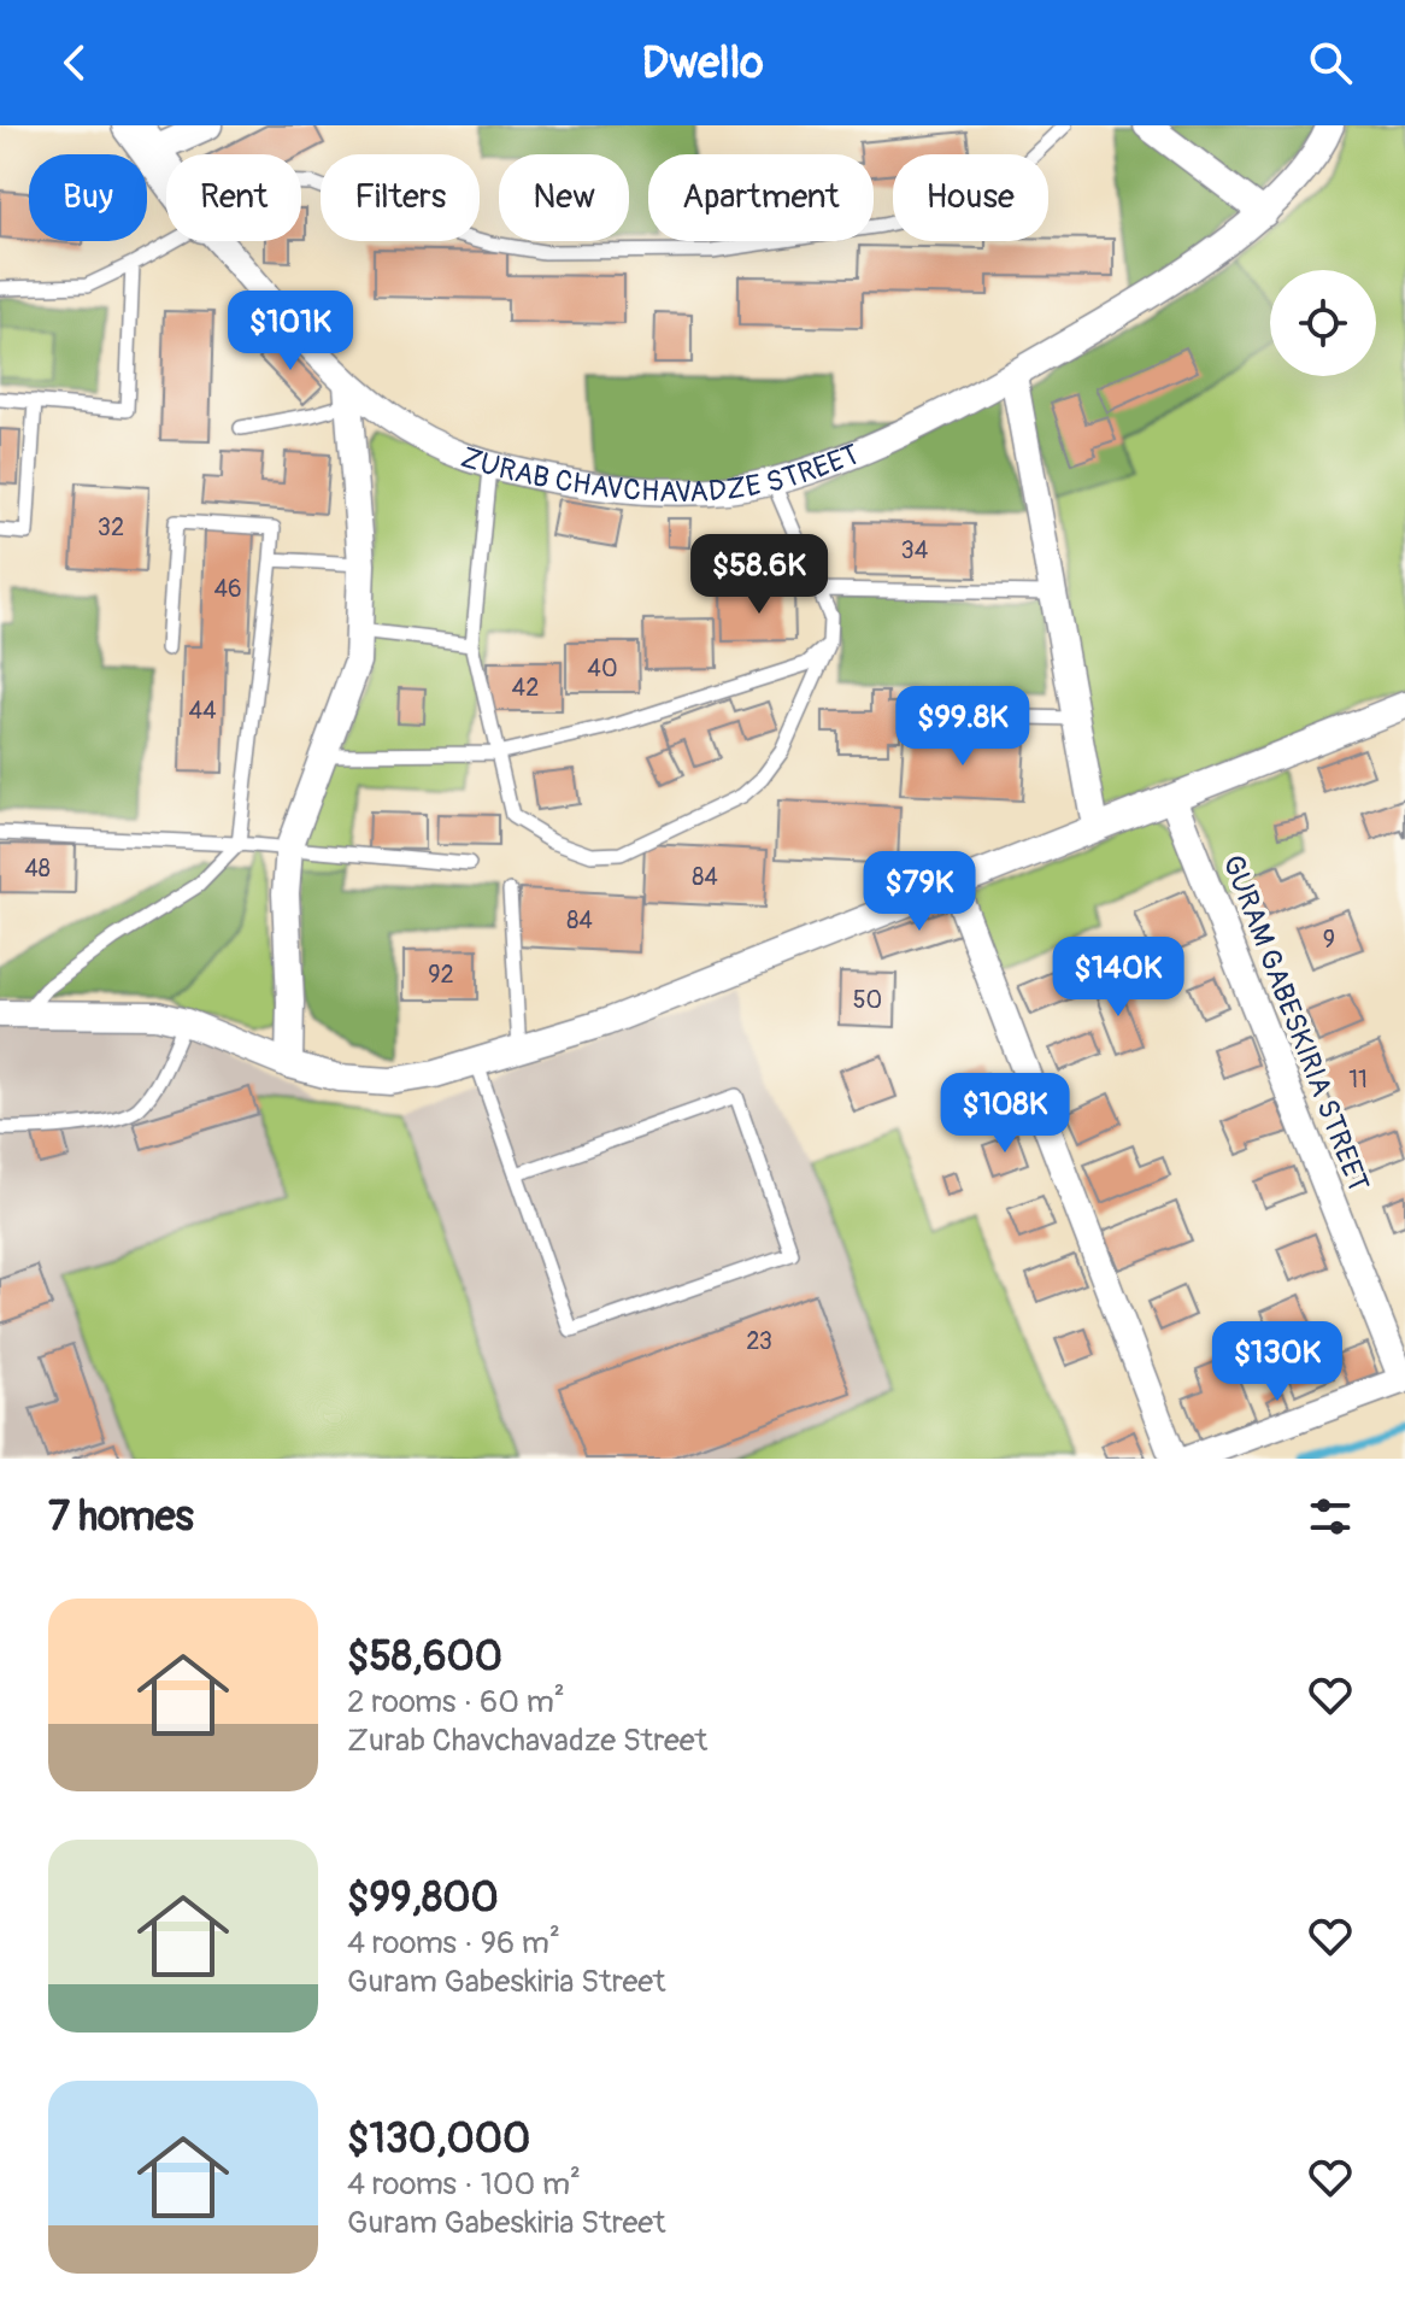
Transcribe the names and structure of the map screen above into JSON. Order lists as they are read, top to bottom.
{
  "streets": {
    "street": ["ZURAB CHAVCHAVADZE STREET", "GURAM GABESKIRIA STREET"]
  },
  "house_numbers": [
    "32",
    "34",
    "46",
    "40",
    "42",
    "44",
    "48",
    "84",
    "84",
    "9",
    "92",
    "50",
    "11",
    "23"
  ],
  "page": {
    "header": "Dwello",
    "chip": [
      "Buy",
      "Rent",
      "Filters",
      "New",
      "Apartment",
      "House"
    ],
    "price": [
      "$101K",
      "$58.6K",
      "$99.8K",
      "$79K",
      "$140K",
      "$108K",
      "$130K"
    ],
    "heading": "7 homes",
    "list": [
      {
        "name": "$58,600",
        "note": "2 rooms · 60 m² · Zurab Chavchavadze Street"
      },
      {
        "name": "$99,800",
        "note": "4 rooms · 96 m² · Guram Gabeskiria Street"
      },
      {
        "name": "$130,000",
        "note": "4 rooms · 100 m² · Guram Gabeskiria Street"
      }
    ]
  }
}
